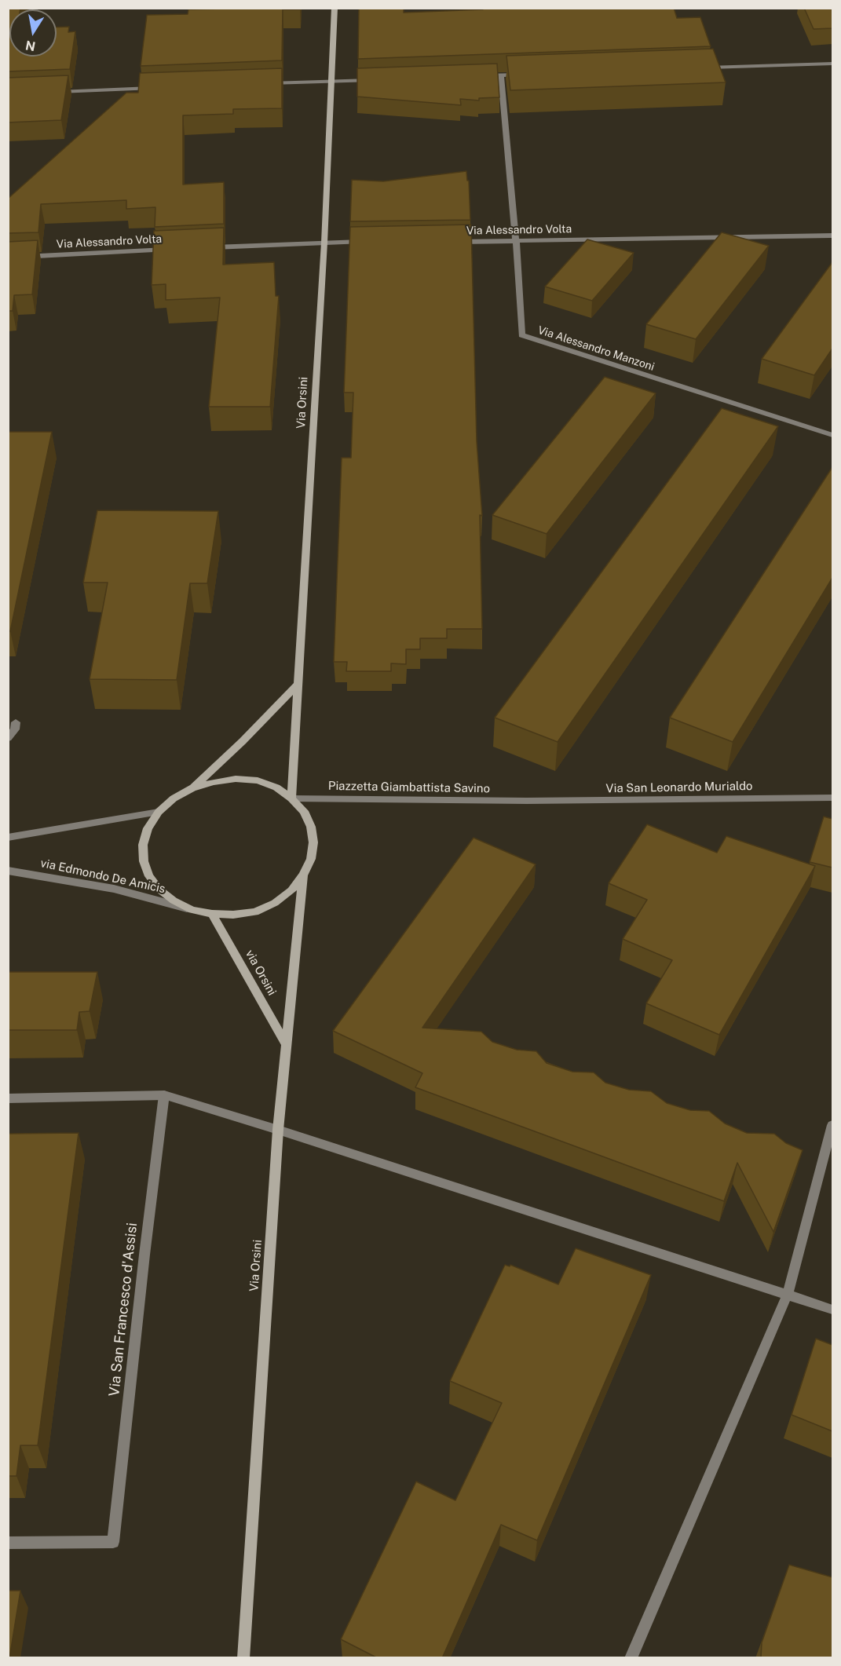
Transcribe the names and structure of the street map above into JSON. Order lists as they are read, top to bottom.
{
  "streets": {
    "main road": ["Via Orsini", "via Orsini"],
    "street": [
      "Via Alessandro Volta",
      "Via Alessandro Manzoni",
      "Piazzetta Giambattista Savino",
      "Via San Leonardo Murialdo",
      "via Edmondo De Amicis",
      "Via San Francesco d'Assisi"
    ]
  },
  "crossings": [
    ["Via Alessandro Volta", "Via Alessandro Manzoni"],
    ["Via Orsini", "Piazzetta Giambattista Savino"],
    ["Via Orsini", "via Edmondo De Amicis"],
    ["Via Orsini", "via Orsini"],
    ["Piazzetta Giambattista Savino", "Via San Leonardo Murialdo"],
    ["Piazzetta Giambattista Savino", "via Edmondo De Amicis"],
    ["Piazzetta Giambattista Savino", "via Orsini"],
    ["via Edmondo De Amicis", "via Orsini"]
  ],
  "north": "bottom"
}
